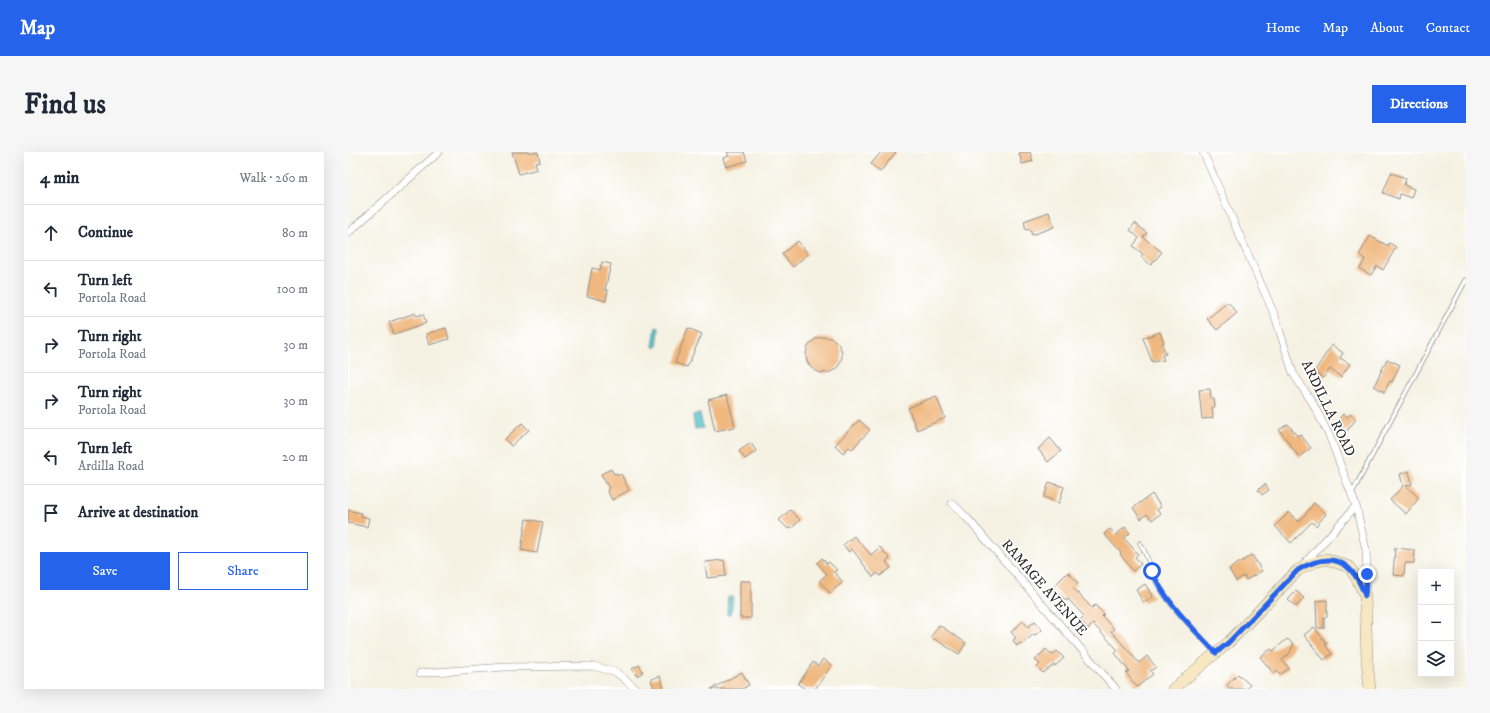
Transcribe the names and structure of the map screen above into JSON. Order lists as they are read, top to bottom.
{
  "streets": {
    "street": ["ARDILLA ROAD", "RAMAGE AVENUE"]
  },
  "page": {
    "header": "Map",
    "nav": [
      "Home",
      "Map",
      "About",
      "Contact"
    ],
    "buttons": [
      "Directions",
      ["Save", "Share"]
    ],
    "title": "Find us",
    "heading": ["4 min", "Walk · 260 m"],
    "list": [
      ["Continue", "80 m"],
      ["Turn left", "Portola Road", "100 m"],
      ["Turn right", "Portola Road", "30 m"],
      ["Turn right", "Portola Road", "30 m"],
      ["Turn left", "Ardilla Road", "20 m"],
      "Arrive at destination"
    ],
    "map_buttons": ["+", "−"]
  }
}
